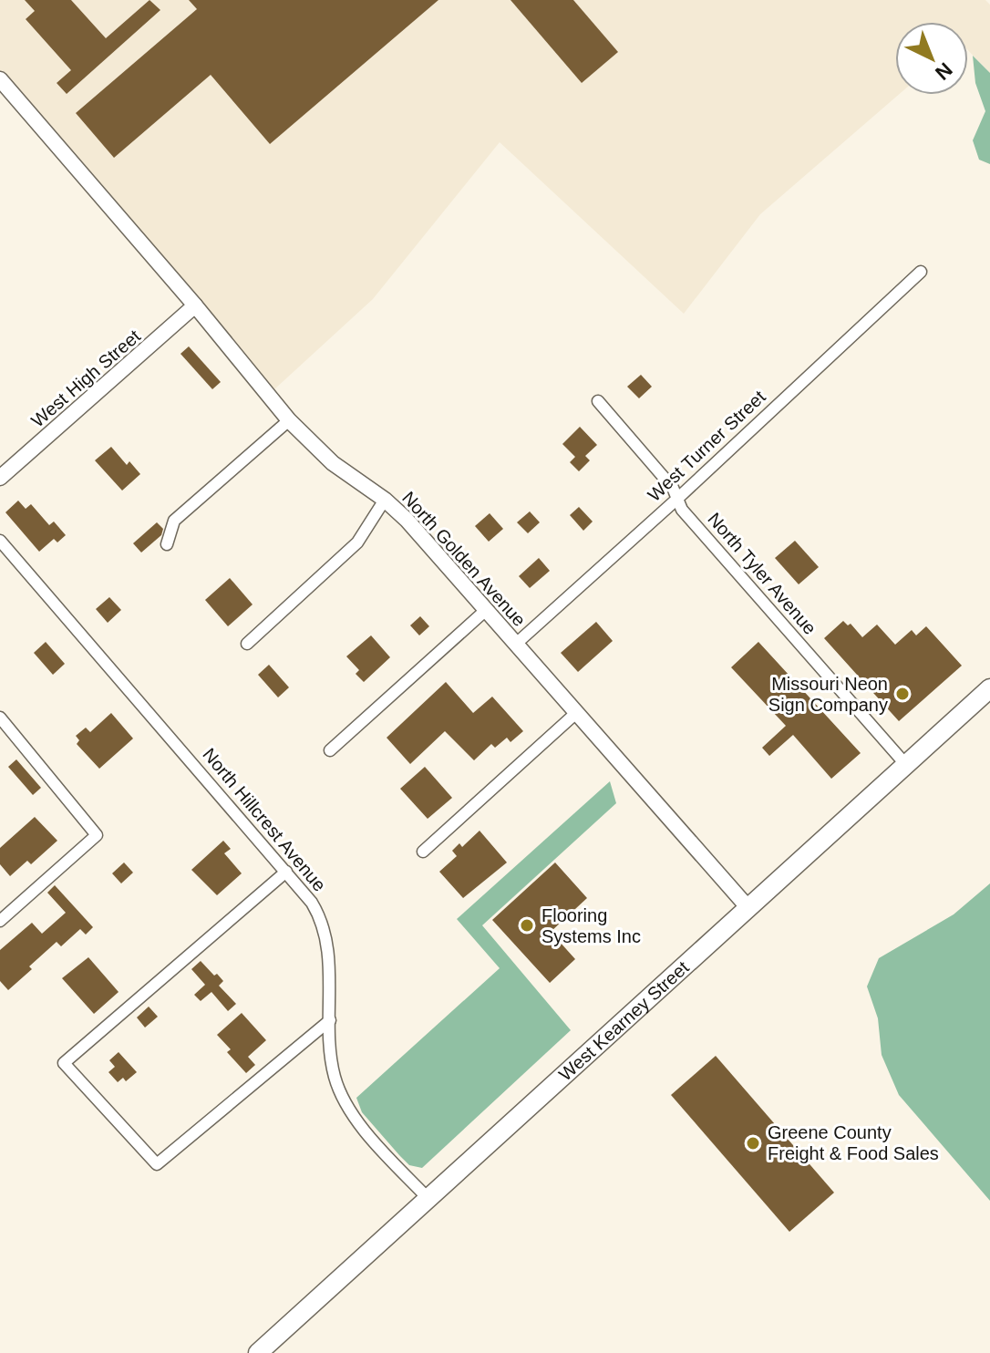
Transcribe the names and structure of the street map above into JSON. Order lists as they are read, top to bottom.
{
  "streets": {
    "main road": ["West Kearney Street"],
    "street": [
      "West High Street",
      "West Turner Street",
      "North Golden Avenue",
      "North Tyler Avenue",
      "North Hillcrest Avenue"
    ]
  },
  "crossings": [
    ["West High Street", "North Golden Avenue"],
    ["West Turner Street", "North Golden Avenue"],
    ["West Turner Street", "North Tyler Avenue"],
    ["North Golden Avenue", "West Kearney Street"],
    ["North Tyler Avenue", "West Kearney Street"],
    ["North Hillcrest Avenue", "West Kearney Street"]
  ],
  "places": ["Missouri Neon Sign Company", "Flooring Systems Inc", "Greene County Freight & Food Sales"],
  "north": "bottom right"
}
